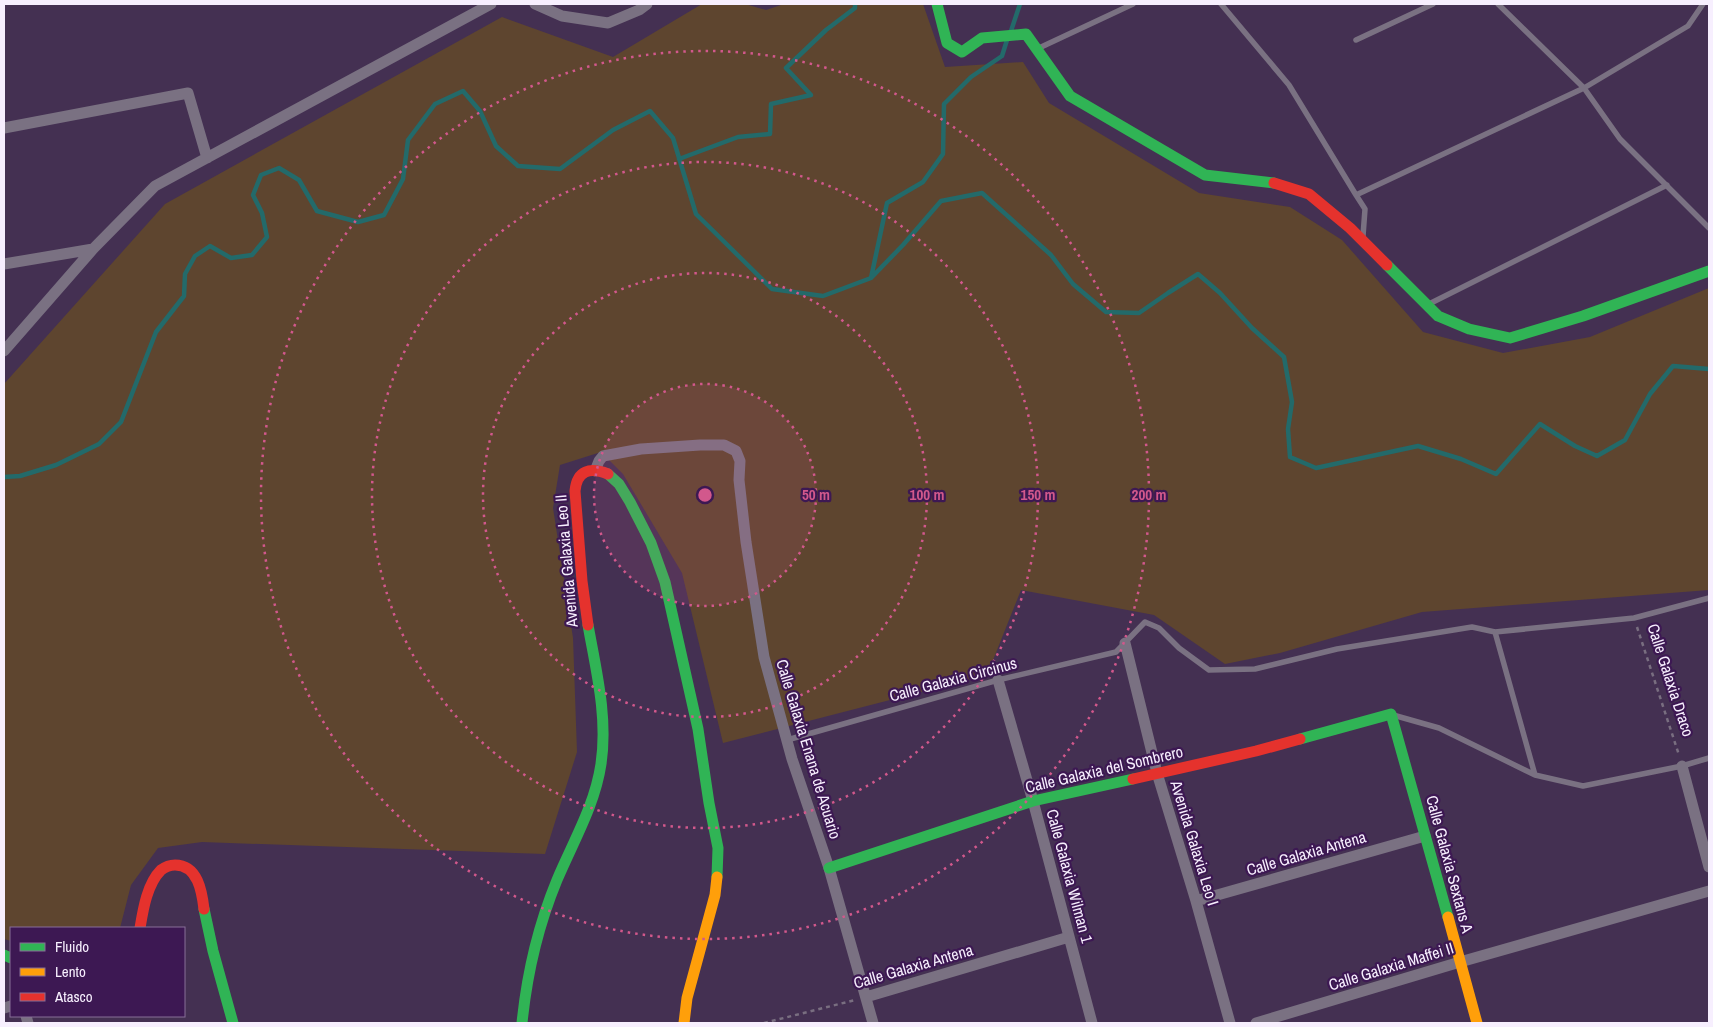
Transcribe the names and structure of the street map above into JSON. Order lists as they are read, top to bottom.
{
  "streets": {
    "street": [
      "Avenida Galaxia Leo II",
      "Calle Galaxia Enana de Acuario",
      "Calle Galaxia del Sombrero",
      "Avenida Galaxia Leo I",
      "Calle Galaxia Antena",
      "Calle Galaxia Sextans A",
      "Calle Galaxia Wilman 1",
      "Calle Galaxia Maffei II"
    ],
    "lane": ["Calle Galaxia Circinus"],
    "path": ["Calle Galaxia Draco"]
  },
  "crossings": [
    ["Avenida Galaxia Leo II", "Calle Galaxia Enana de Acuario"],
    ["Calle Galaxia Circinus", "Calle Galaxia Enana de Acuario"],
    ["Calle Galaxia Circinus", "Avenida Galaxia Leo I"],
    ["Calle Galaxia Circinus", "Calle Galaxia Wilman 1"],
    ["Calle Galaxia Enana de Acuario", "Calle Galaxia del Sombrero"],
    ["Calle Galaxia Enana de Acuario", "Calle Galaxia Antena"],
    ["Calle Galaxia del Sombrero", "Avenida Galaxia Leo I"],
    ["Calle Galaxia del Sombrero", "Calle Galaxia Sextans A"],
    ["Calle Galaxia del Sombrero", "Calle Galaxia Wilman 1"],
    ["Avenida Galaxia Leo I", "Calle Galaxia Antena"],
    ["Calle Galaxia Antena", "Calle Galaxia Sextans A"],
    ["Calle Galaxia Antena", "Calle Galaxia Wilman 1"],
    ["Calle Galaxia Sextans A", "Calle Galaxia Maffei II"]
  ],
  "legend": ["Fluido", "Lento", "Atasco"],
  "rings": [
    "50 m",
    "100 m",
    "150 m",
    "200 m"
  ]
}
